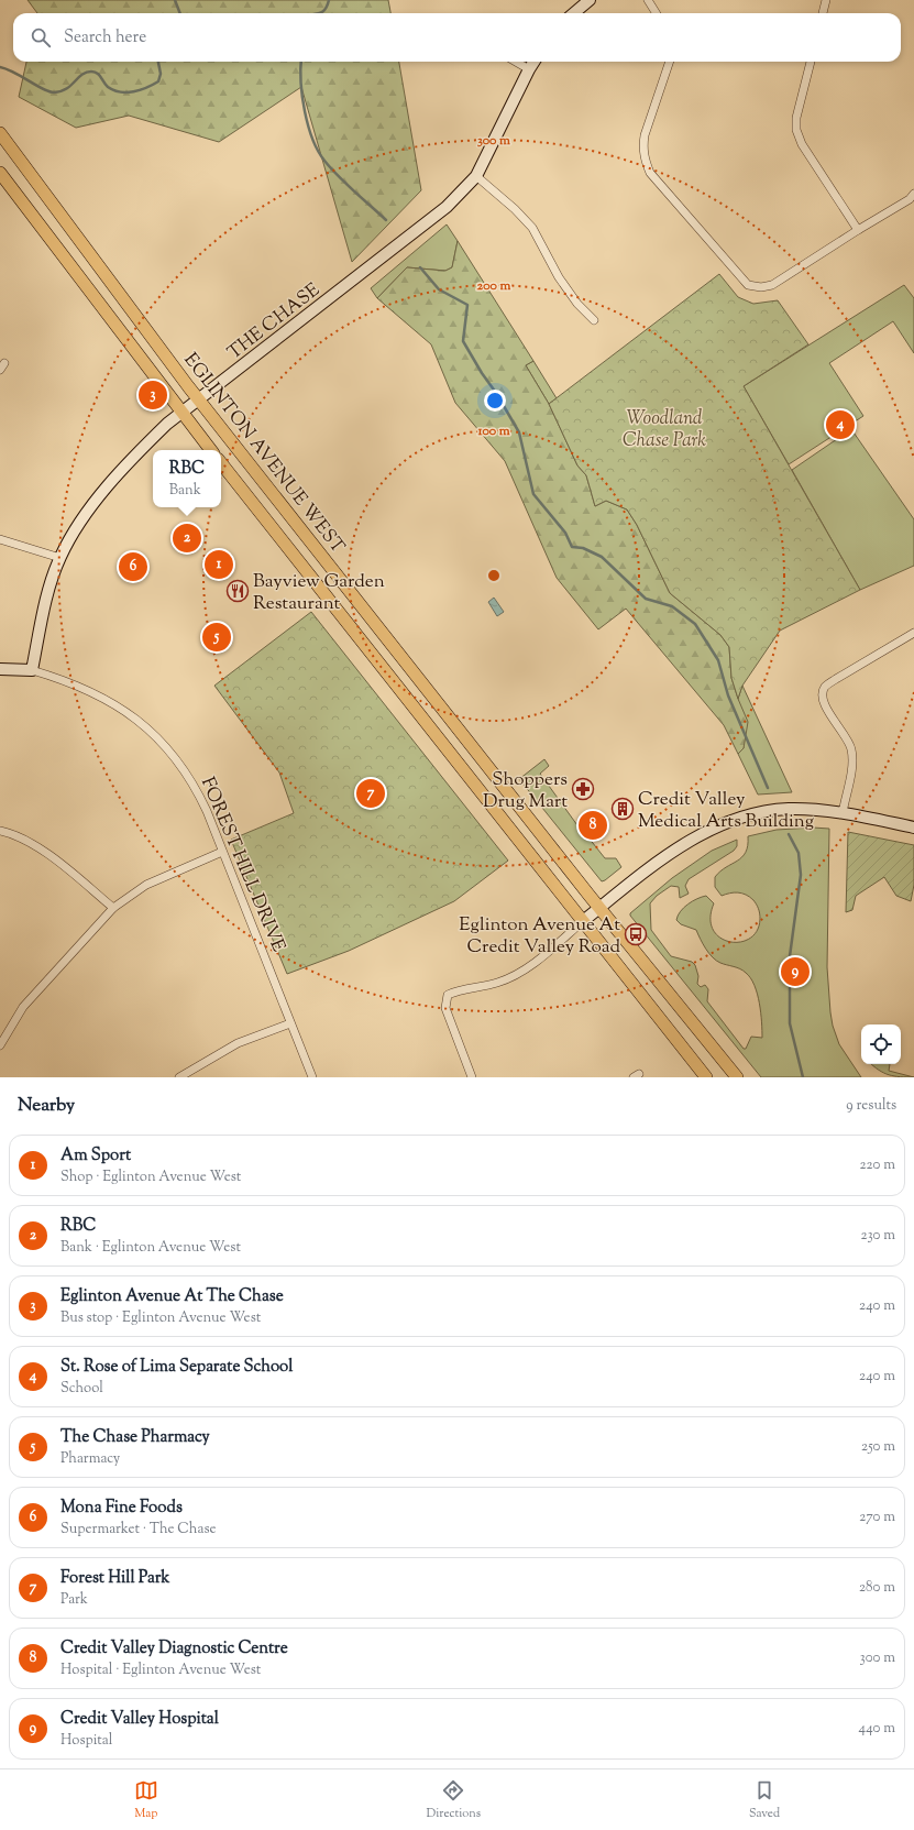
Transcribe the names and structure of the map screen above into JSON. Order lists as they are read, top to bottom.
{
  "streets": {
    "main road": ["EGLINTON AVENUE WEST"],
    "street": ["THE CHASE", "FOREST HILL DRIVE"]
  },
  "crossings": [
    ["THE CHASE", "EGLINTON AVENUE WEST"],
    ["THE CHASE", "FOREST HILL DRIVE"]
  ],
  "parks": ["Woodland Chase Park"],
  "places": {
    "restaurant": ["Bayview Garden Restaurant"],
    "pharmacy": ["Shoppers Drug Mart"],
    "building": ["Credit Valley Medical Arts Building"],
    "bus stop": ["Eglinton Avenue At Credit Valley Road"]
  },
  "page": {
    "search": "Search here",
    "pins": [
      "3",
      "4",
      "2",
      "1",
      "6",
      "5",
      "7",
      "8",
      "9"
    ],
    "popup": ["RBC", "Bank"],
    "heading": ["Nearby", "9 results"],
    "list": [
      {
        "mark": "1",
        "name": "Am Sport",
        "note": "Shop · Eglinton Avenue West",
        "value": "220 m"
      },
      {
        "mark": "2",
        "name": "RBC",
        "note": "Bank · Eglinton Avenue West",
        "value": "230 m"
      },
      {
        "mark": "3",
        "name": "Eglinton Avenue At The Chase",
        "note": "Bus stop · Eglinton Avenue West",
        "value": "240 m"
      },
      {
        "mark": "4",
        "name": "St. Rose of Lima Separate School",
        "note": "School",
        "value": "240 m"
      },
      {
        "mark": "5",
        "name": "The Chase Pharmacy",
        "note": "Pharmacy",
        "value": "250 m"
      },
      {
        "mark": "6",
        "name": "Mona Fine Foods",
        "note": "Supermarket · The Chase",
        "value": "270 m"
      },
      {
        "mark": "7",
        "name": "Forest Hill Park",
        "note": "Park",
        "value": "280 m"
      },
      {
        "mark": "8",
        "name": "Credit Valley Diagnostic Centre",
        "note": "Hospital · Eglinton Avenue West",
        "value": "300 m"
      },
      {
        "mark": "9",
        "name": "Credit Valley Hospital",
        "note": "Hospital",
        "value": "440 m"
      }
    ],
    "nav": ["Map", "Directions", "Saved"]
  },
  "rings": ["300 m", "200 m", "100 m"]
}
